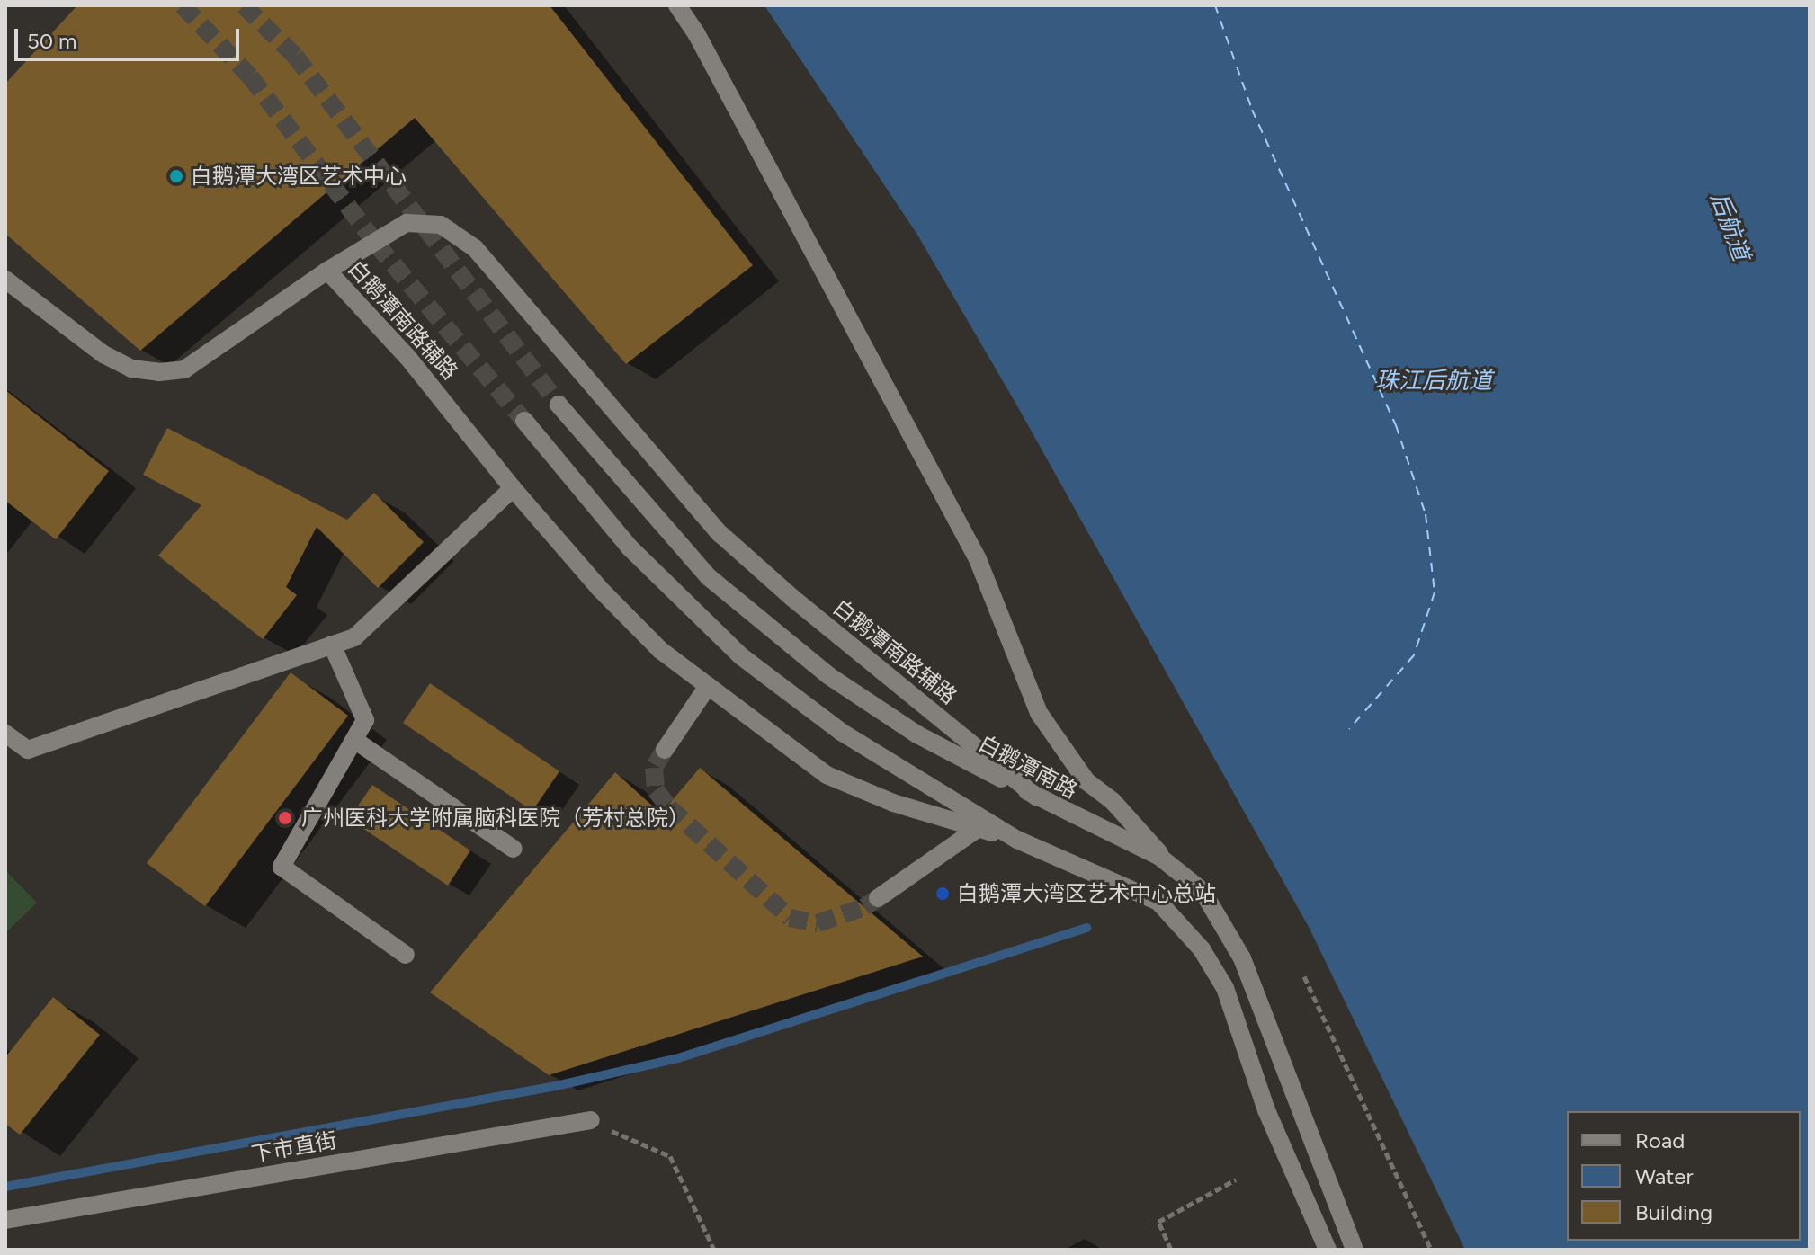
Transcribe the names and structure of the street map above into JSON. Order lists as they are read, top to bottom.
{
  "streets": {
    "street": ["白鹅潭南路辅路", "白鹅潭南路", "下市直街"]
  },
  "crossings": [
    ["白鹅潭南路辅路", "白鹅潭南路"]
  ],
  "water": ["后航道", "珠江后航道"],
  "places": ["白鹅潭大湾区艺术中心", "广州医科大学附属脑科医院（芳村总院）", "白鹅潭大湾区艺术中心总站"],
  "legend": ["Road", "Water", "Building"],
  "scale_bar": "50 m"
}
